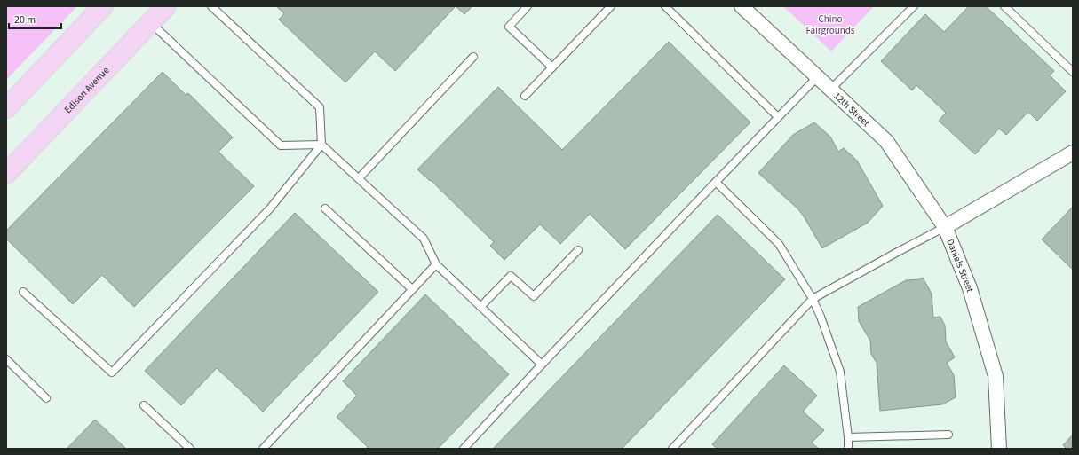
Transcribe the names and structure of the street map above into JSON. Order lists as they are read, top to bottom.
{
  "streets": {
    "main road": ["Edison Avenue"],
    "street": ["12th Street", "Daniels Street"]
  },
  "crossings": [
    ["12th Street", "Daniels Street"]
  ],
  "parks": ["Chino Fairgrounds"],
  "scale_bar": "20 m"
}
